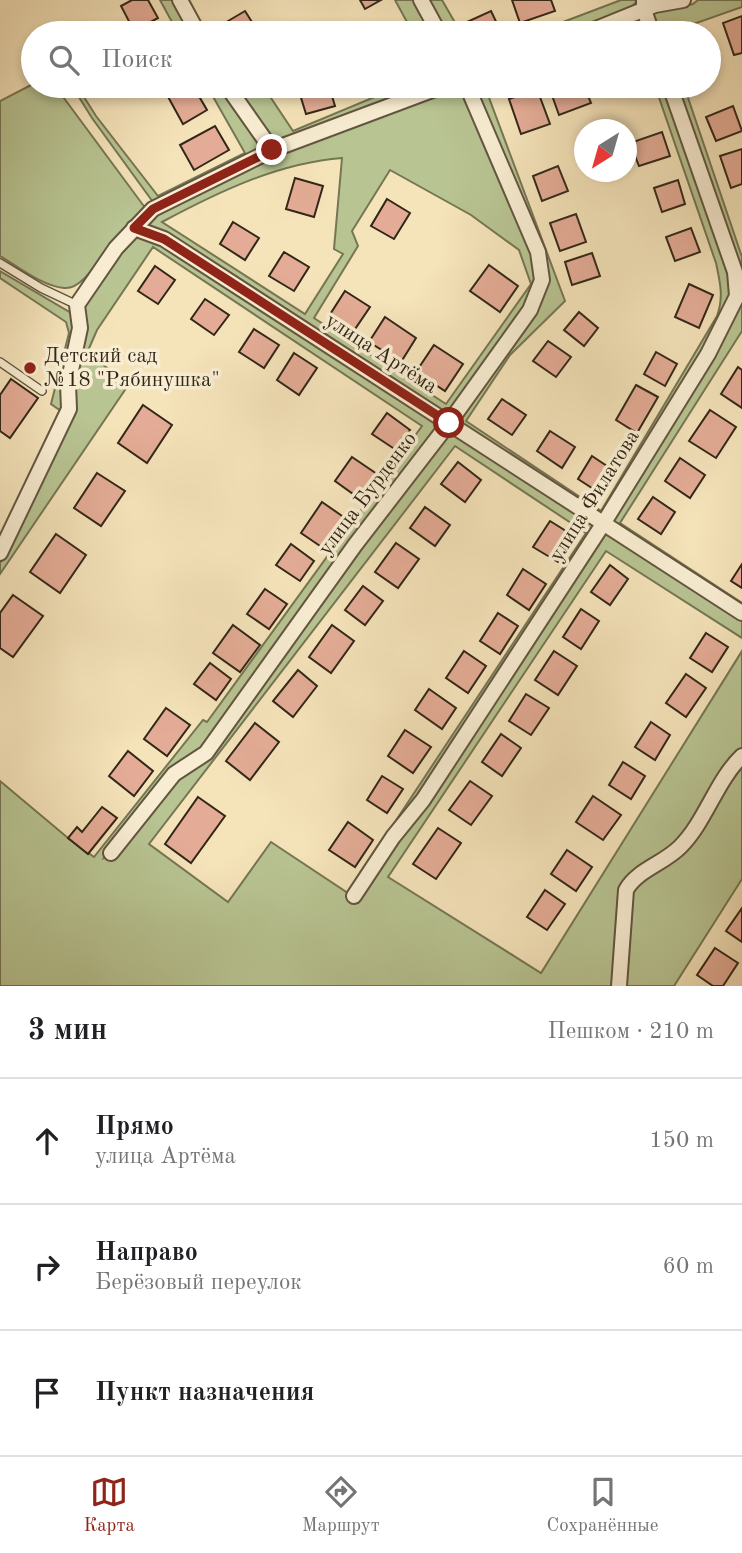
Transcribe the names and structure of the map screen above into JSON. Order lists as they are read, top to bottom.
{
  "streets": {
    "street": ["улица Артёма", "улица Бурденко", "улица Филатова"]
  },
  "crossings": [
    ["улица Артёма", "улица Бурденко"],
    ["улица Артёма", "улица Филатова"]
  ],
  "places": ["Детский сад №18 \"Рябинушка\""],
  "north": "bottom left",
  "page": {
    "search": "Поиск",
    "heading": ["3 мин", "Пешком · 210 m"],
    "list": [
      ["Прямо", "улица Артёма", "150 m"],
      ["Направо", "Берёзовый переулок", "60 m"],
      "Пункт назначения"
    ],
    "nav": ["Карта", "Маршрут", "Сохранённые"]
  }
}
